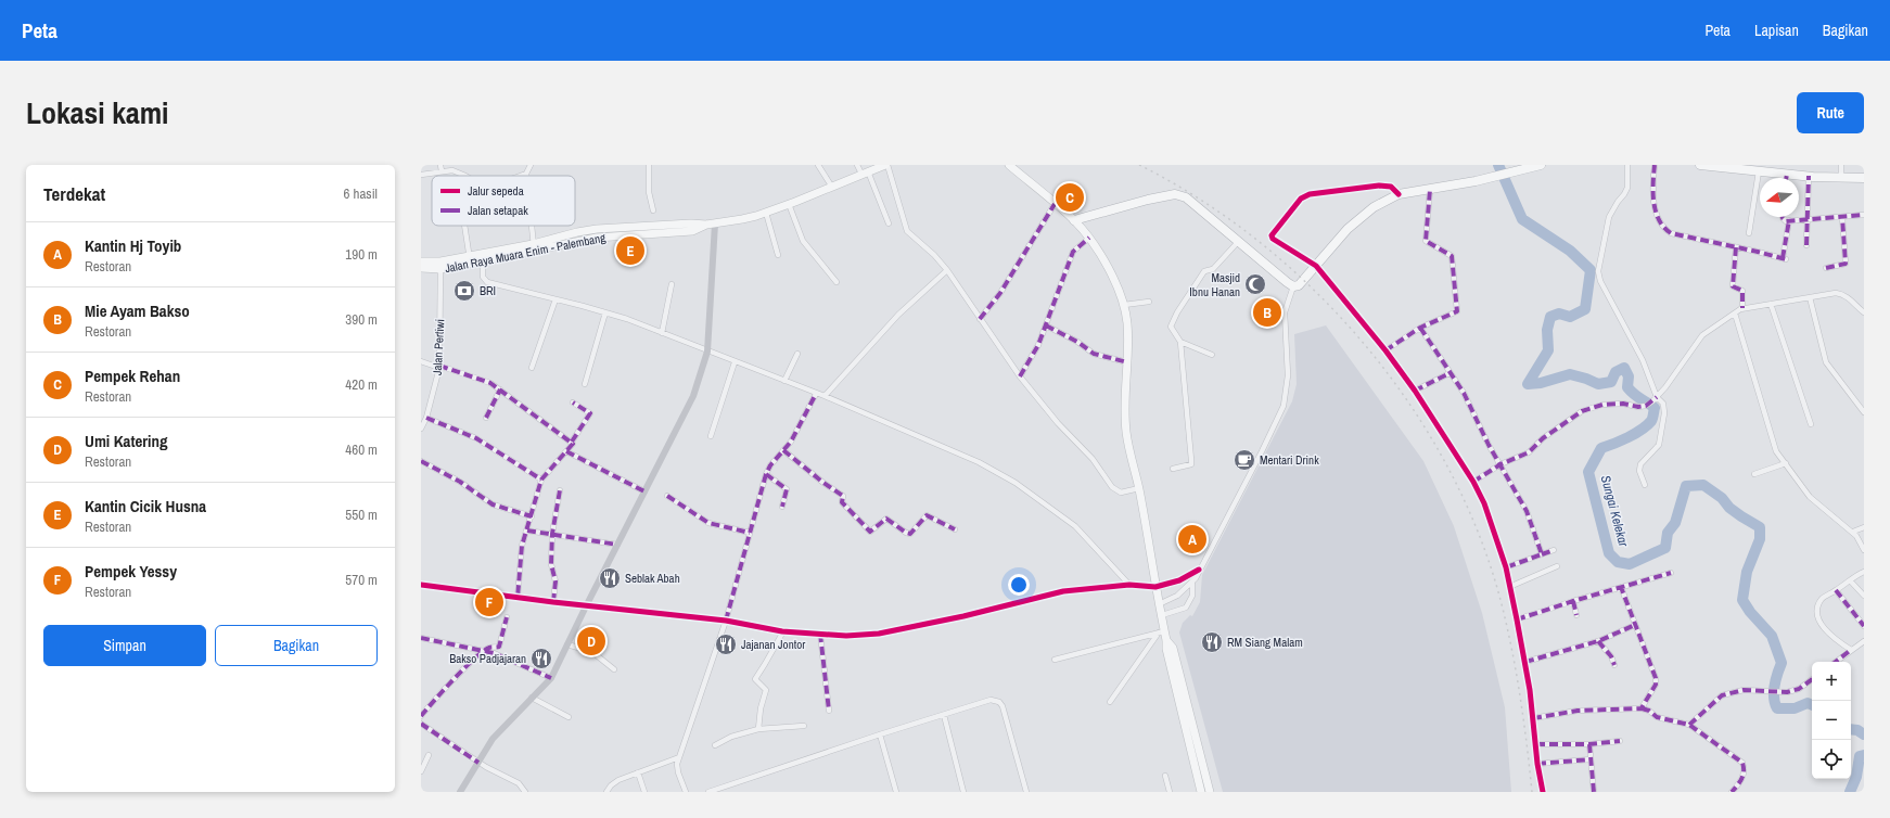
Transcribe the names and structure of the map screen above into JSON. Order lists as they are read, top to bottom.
{
  "streets": {
    "main road": ["Jalan Raya Muara Enim - Palembang"],
    "street": ["Jalan Pertiwi"]
  },
  "crossings": [
    ["Jalan Raya Muara Enim - Palembang", "Jalan Pertiwi"]
  ],
  "water": ["Sungai Kelekar"],
  "places": {
    "mosque": ["Masjid Ibnu Hanan"],
    "bank": ["BRI"],
    "cafe": ["Mentari Drink"],
    "restaurant": [
      "Seblak Abah",
      "RM Siang Malam",
      "Jajanan Jontor",
      "Bakso Padjajaran"
    ]
  },
  "legend": ["Jalur sepeda", "Jalan setapak"],
  "north": "left",
  "page": {
    "header": "Peta",
    "nav": ["Peta", "Lapisan", "Bagikan"],
    "title": "Lokasi kami",
    "buttons": [
      "Rute",
      ["Simpan", "Bagikan"]
    ],
    "heading": ["Terdekat", "6 hasil"],
    "pins": [
      "C",
      "E",
      "B",
      "A",
      "F",
      "D"
    ],
    "list": [
      {
        "mark": "A",
        "name": "Kantin Hj Toyib",
        "note": "Restoran",
        "value": "190 m"
      },
      {
        "mark": "B",
        "name": "Mie Ayam Bakso",
        "note": "Restoran",
        "value": "390 m"
      },
      {
        "mark": "C",
        "name": "Pempek Rehan",
        "note": "Restoran",
        "value": "420 m"
      },
      {
        "mark": "D",
        "name": "Umi Katering",
        "note": "Restoran",
        "value": "460 m"
      },
      {
        "mark": "E",
        "name": "Kantin Cicik Husna",
        "note": "Restoran",
        "value": "550 m"
      },
      {
        "mark": "F",
        "name": "Pempek Yessy",
        "note": "Restoran",
        "value": "570 m"
      }
    ],
    "map_buttons": ["+", "−"]
  }
}
